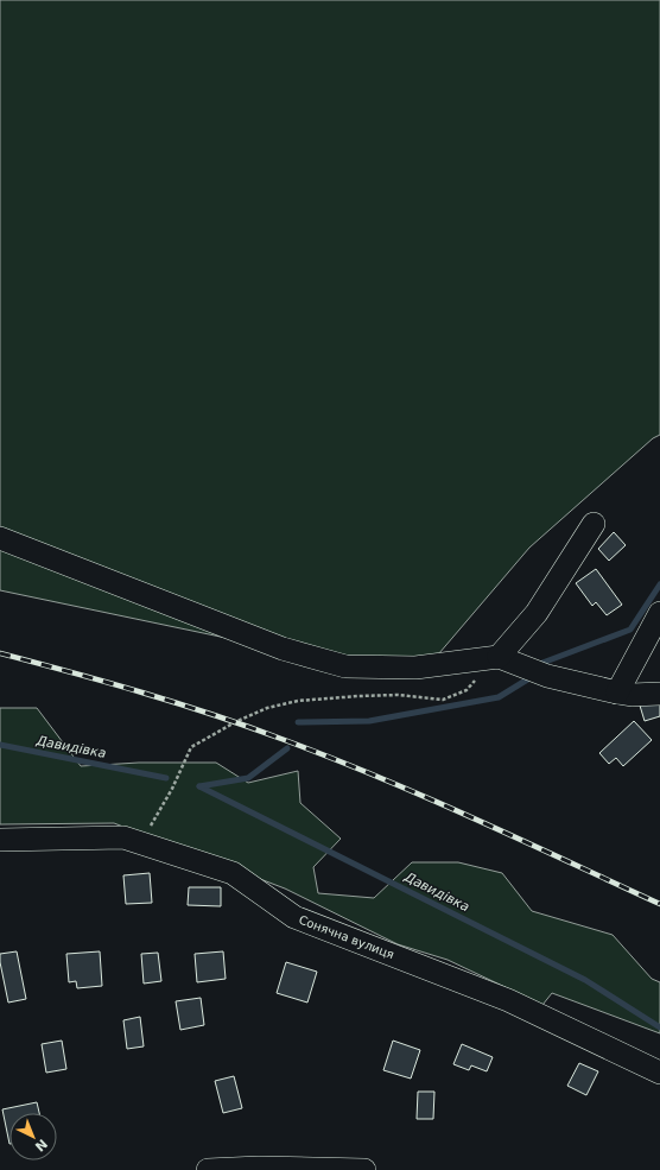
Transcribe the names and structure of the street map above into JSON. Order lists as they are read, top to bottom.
{
  "streets": {
    "street": ["Сонячна вулиця"]
  },
  "water": ["Давидівка"],
  "north": "bottom right"
}
